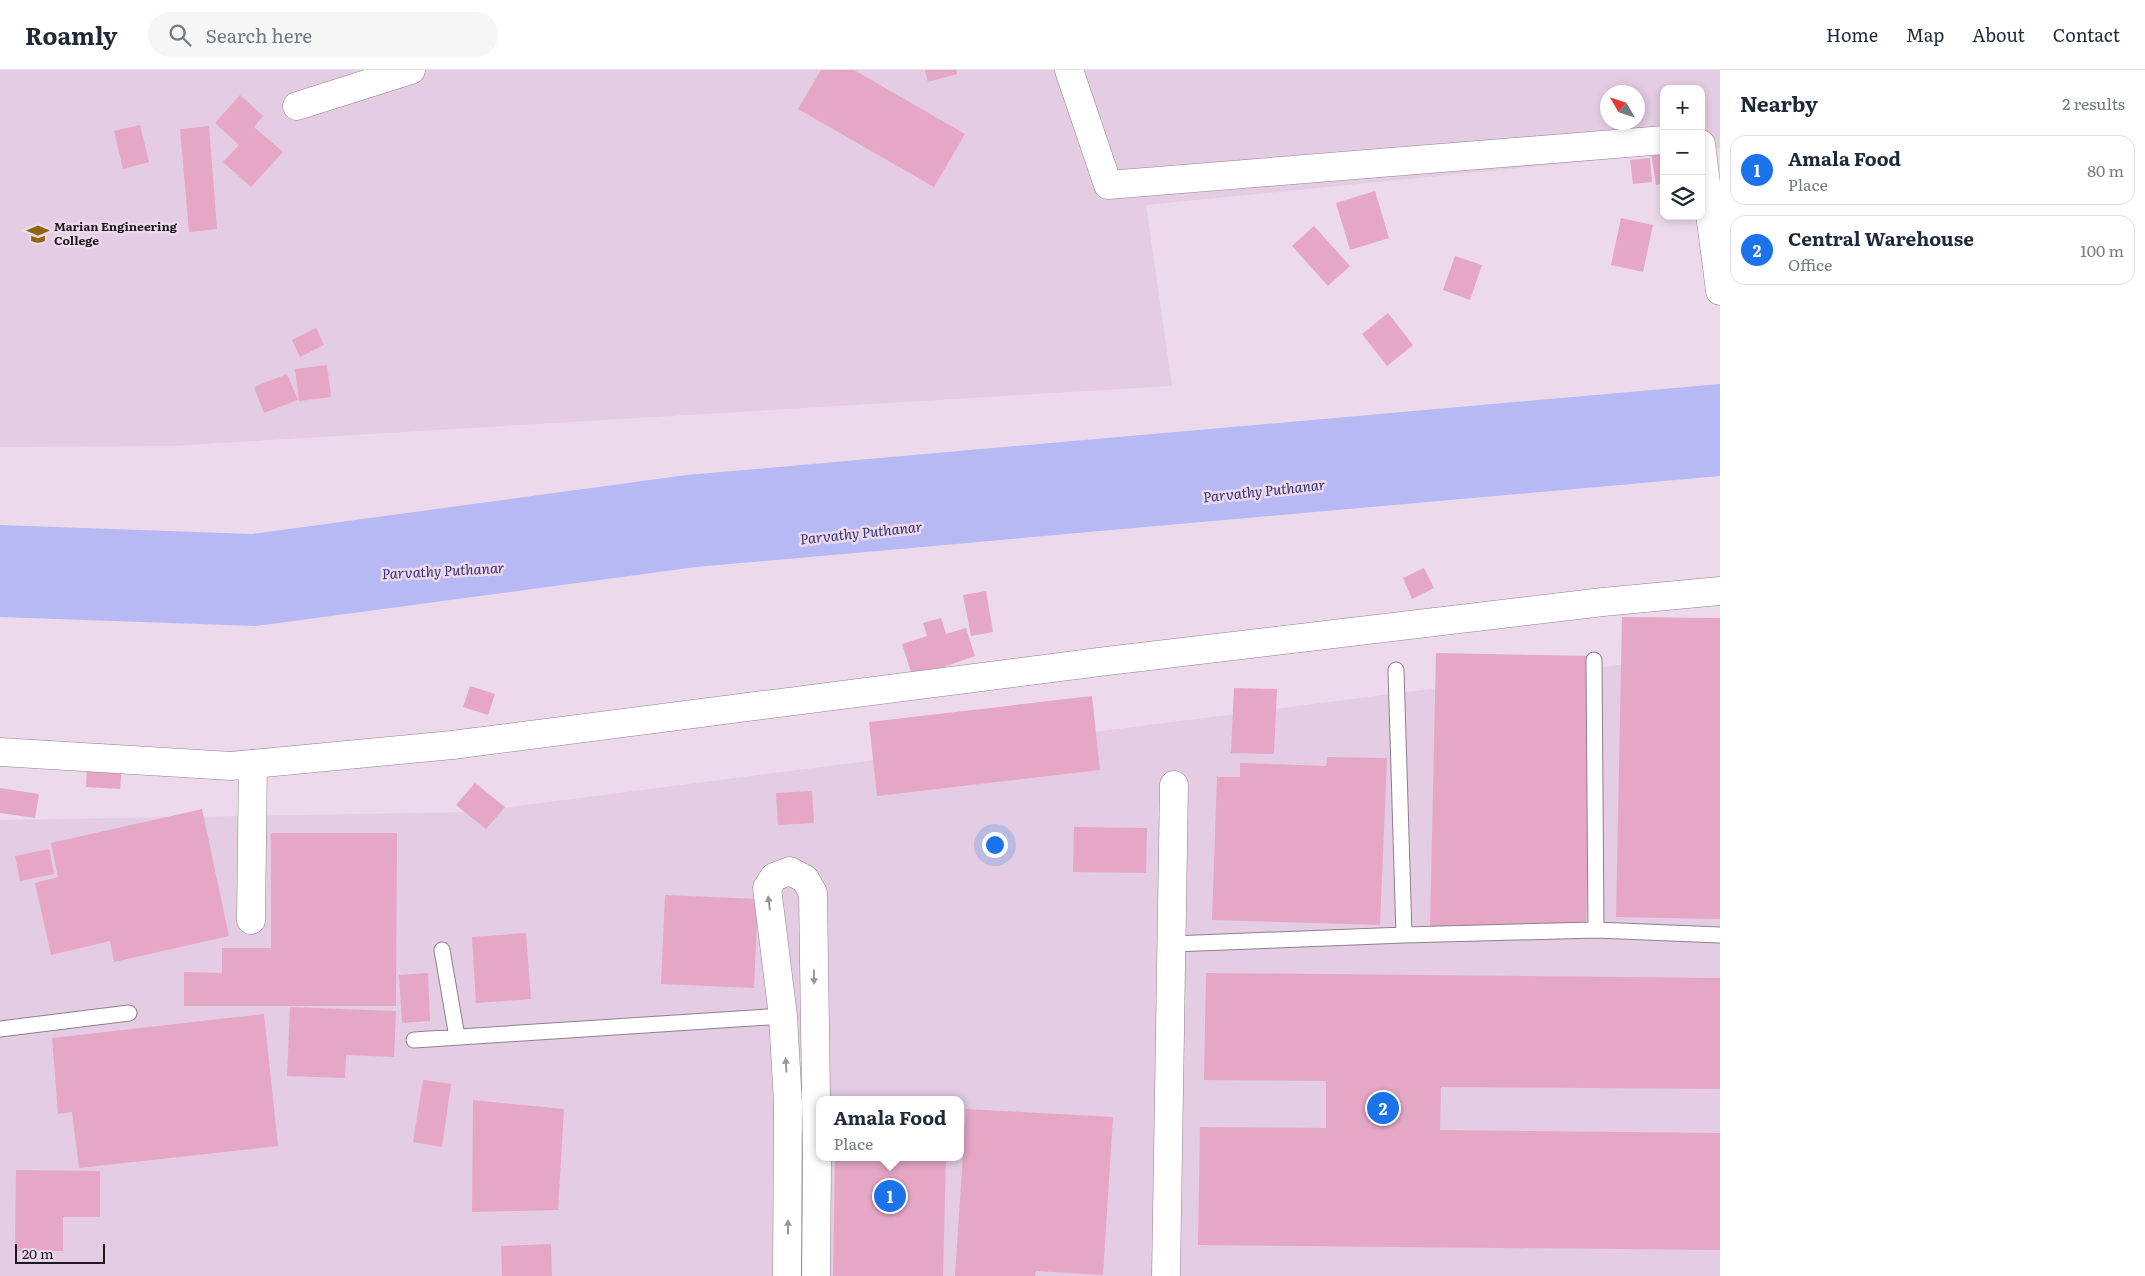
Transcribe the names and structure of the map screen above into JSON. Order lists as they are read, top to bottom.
{
  "water": ["Parvathy Puthanar"],
  "places": {
    "school or university": ["Marian Engineering College"]
  },
  "scale_bar": "20 m",
  "north": "top left",
  "page": {
    "header": "Roamly",
    "search": "Search here",
    "nav": [
      "Home",
      "Map",
      "About",
      "Contact"
    ],
    "heading": ["Nearby", "2 results"],
    "map_buttons": ["+", "−"],
    "list": [
      {
        "mark": "1",
        "name": "Amala Food",
        "note": "Place",
        "value": "80 m"
      },
      {
        "mark": "2",
        "name": "Central Warehouse",
        "note": "Office",
        "value": "100 m"
      }
    ],
    "pins": ["2", "1"],
    "popup": ["Amala Food", "Place"],
    "scale": "20 m"
  }
}
